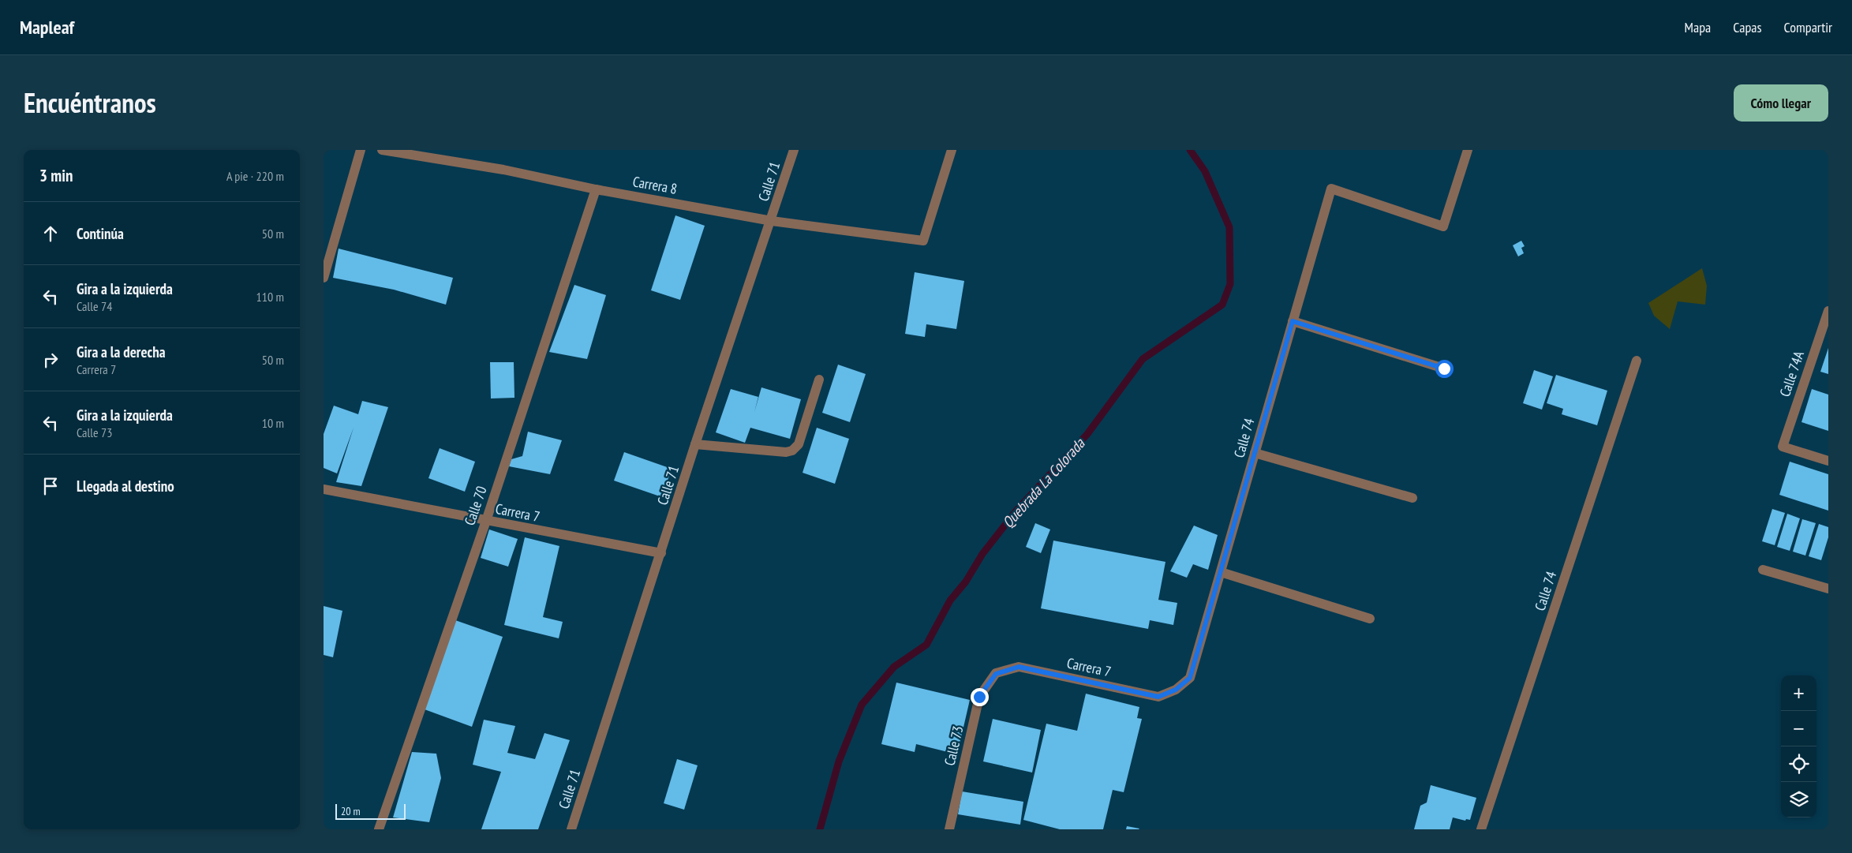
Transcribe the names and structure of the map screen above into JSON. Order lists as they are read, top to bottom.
{
  "streets": {
    "street": [
      "Calle 71",
      "Carrera 8",
      "Calle 74A",
      "Calle 74",
      "Calle 70",
      "Carrera 7",
      "Calle 73"
    ]
  },
  "crossings": [
    ["Calle 71", "Carrera 8"],
    ["Calle 71", "Carrera 7"],
    ["Carrera 8", "Calle 70"],
    ["Calle 74", "Carrera 7"],
    ["Calle 70", "Carrera 7"],
    ["Carrera 7", "Calle 73"]
  ],
  "water": ["Quebrada La Colorada"],
  "scale_bar": "20 m",
  "page": {
    "header": "Mapleaf",
    "nav": ["Mapa", "Capas", "Compartir"],
    "title": "Encuéntranos",
    "buttons": "Cómo llegar",
    "heading": ["3 min", "A pie · 220 m"],
    "list": [
      ["Continúa", "50 m"],
      ["Gira a la izquierda", "Calle 74", "110 m"],
      ["Gira a la derecha", "Carrera 7", "50 m"],
      ["Gira a la izquierda", "Calle 73", "10 m"],
      "Llegada al destino"
    ],
    "map_buttons": ["+", "−"],
    "scale": "20 m"
  }
}
